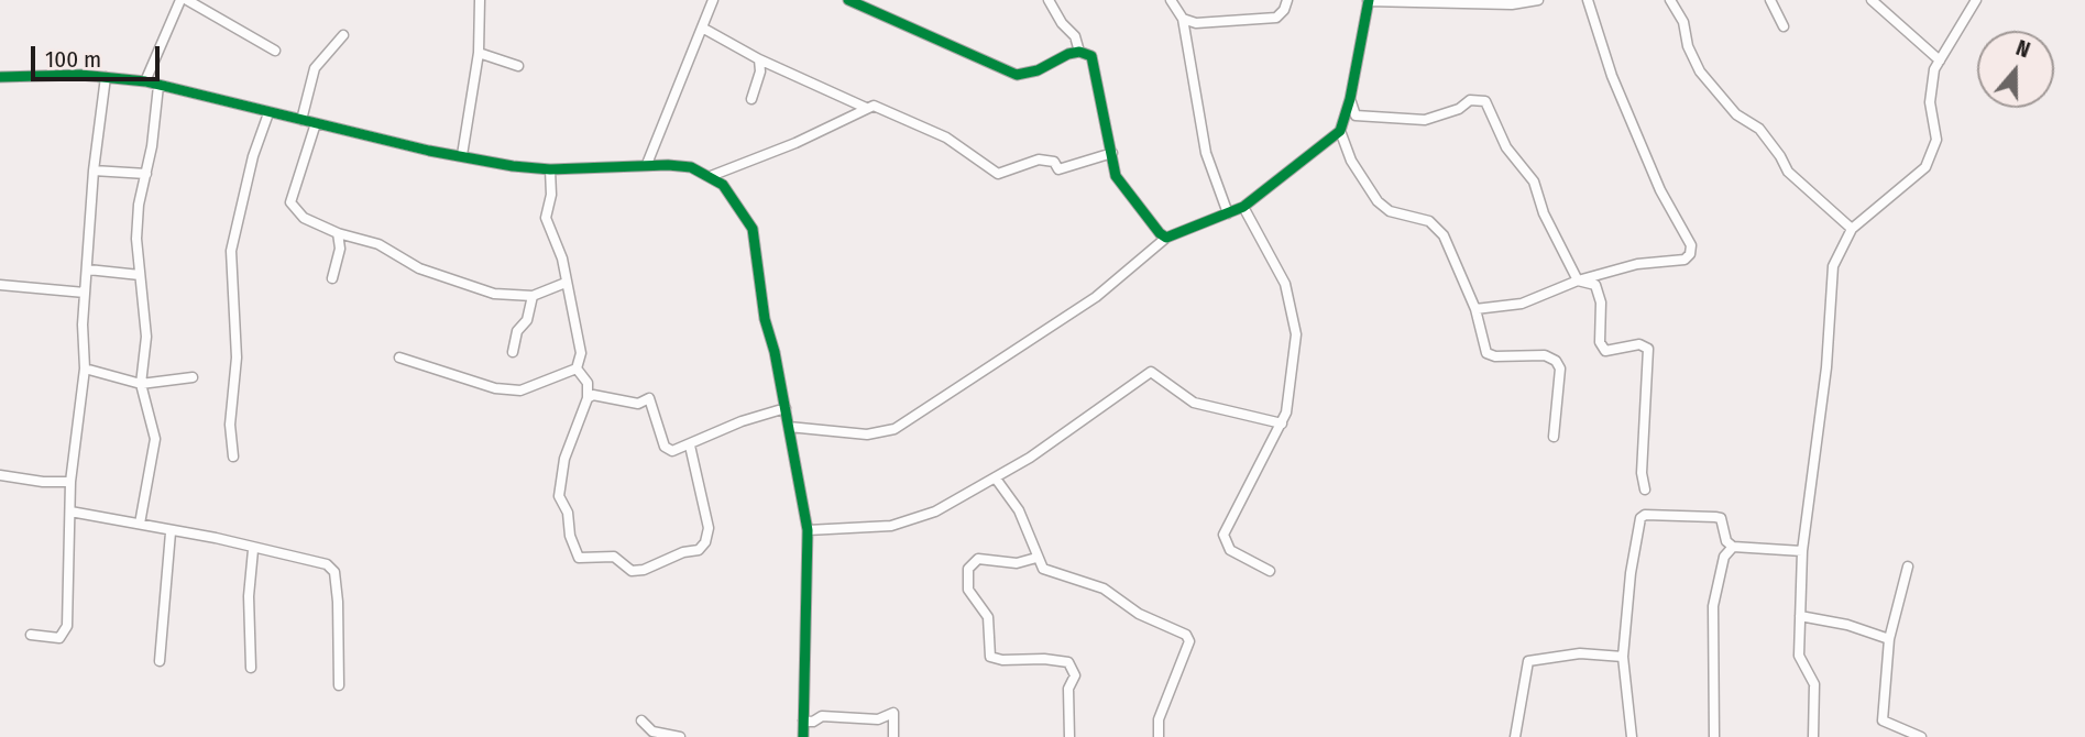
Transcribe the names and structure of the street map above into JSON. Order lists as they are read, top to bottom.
{
  "scale_bar": "100 m",
  "north": "top"
}
